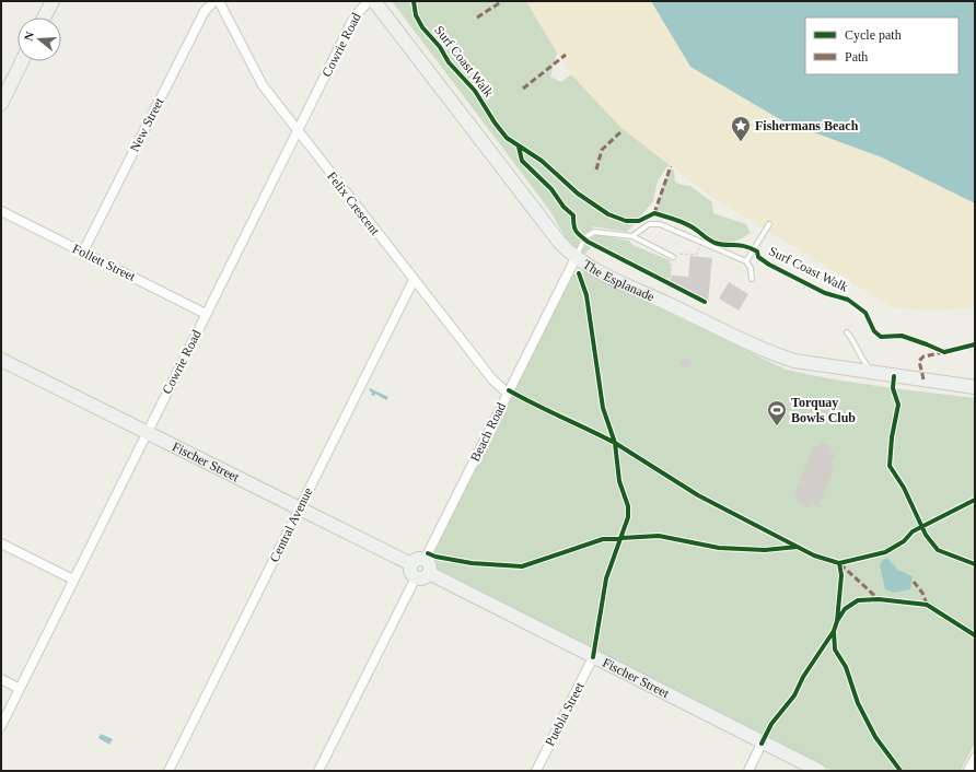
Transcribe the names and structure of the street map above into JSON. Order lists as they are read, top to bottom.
{
  "streets": {
    "street": [
      "Cowrie Road",
      "New Street",
      "Felix Crescent",
      "Follett Street",
      "The Esplanade",
      "Beach Road",
      "Fischer Street",
      "Central Avenue",
      "Puebla Street"
    ],
    "cycle path": ["Surf Coast Walk"]
  },
  "crossings": [
    ["Cowrie Road", "Felix Crescent"],
    ["Cowrie Road", "Follett Street"],
    ["Cowrie Road", "Fischer Street"],
    ["New Street", "Follett Street"],
    ["Felix Crescent", "Beach Road"],
    ["Felix Crescent", "Central Avenue"],
    ["The Esplanade", "Beach Road"],
    ["Beach Road", "Fischer Street"],
    ["Fischer Street", "Central Avenue"],
    ["Fischer Street", "Puebla Street"]
  ],
  "places": {
    "place": ["Fishermans Beach"],
    "sports": ["Torquay Bowls Club"]
  },
  "legend": ["Cycle path", "Path"],
  "north": "left"
}
